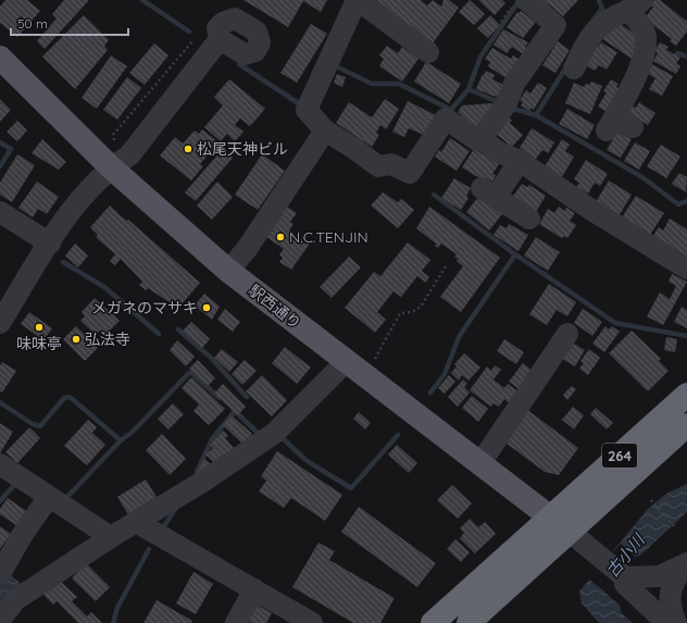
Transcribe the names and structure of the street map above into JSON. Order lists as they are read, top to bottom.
{
  "streets": {
    "highway": ["264"],
    "main road": ["駅西通り"]
  },
  "crossings": [
    ["駅西通り", "264"]
  ],
  "water": ["古小川"],
  "places": [
    "松尾天神ビル",
    "N.C.TENJIN",
    "メガネのマサキ",
    "味味亭",
    "弘法寺"
  ],
  "scale_bar": "50 m"
}
